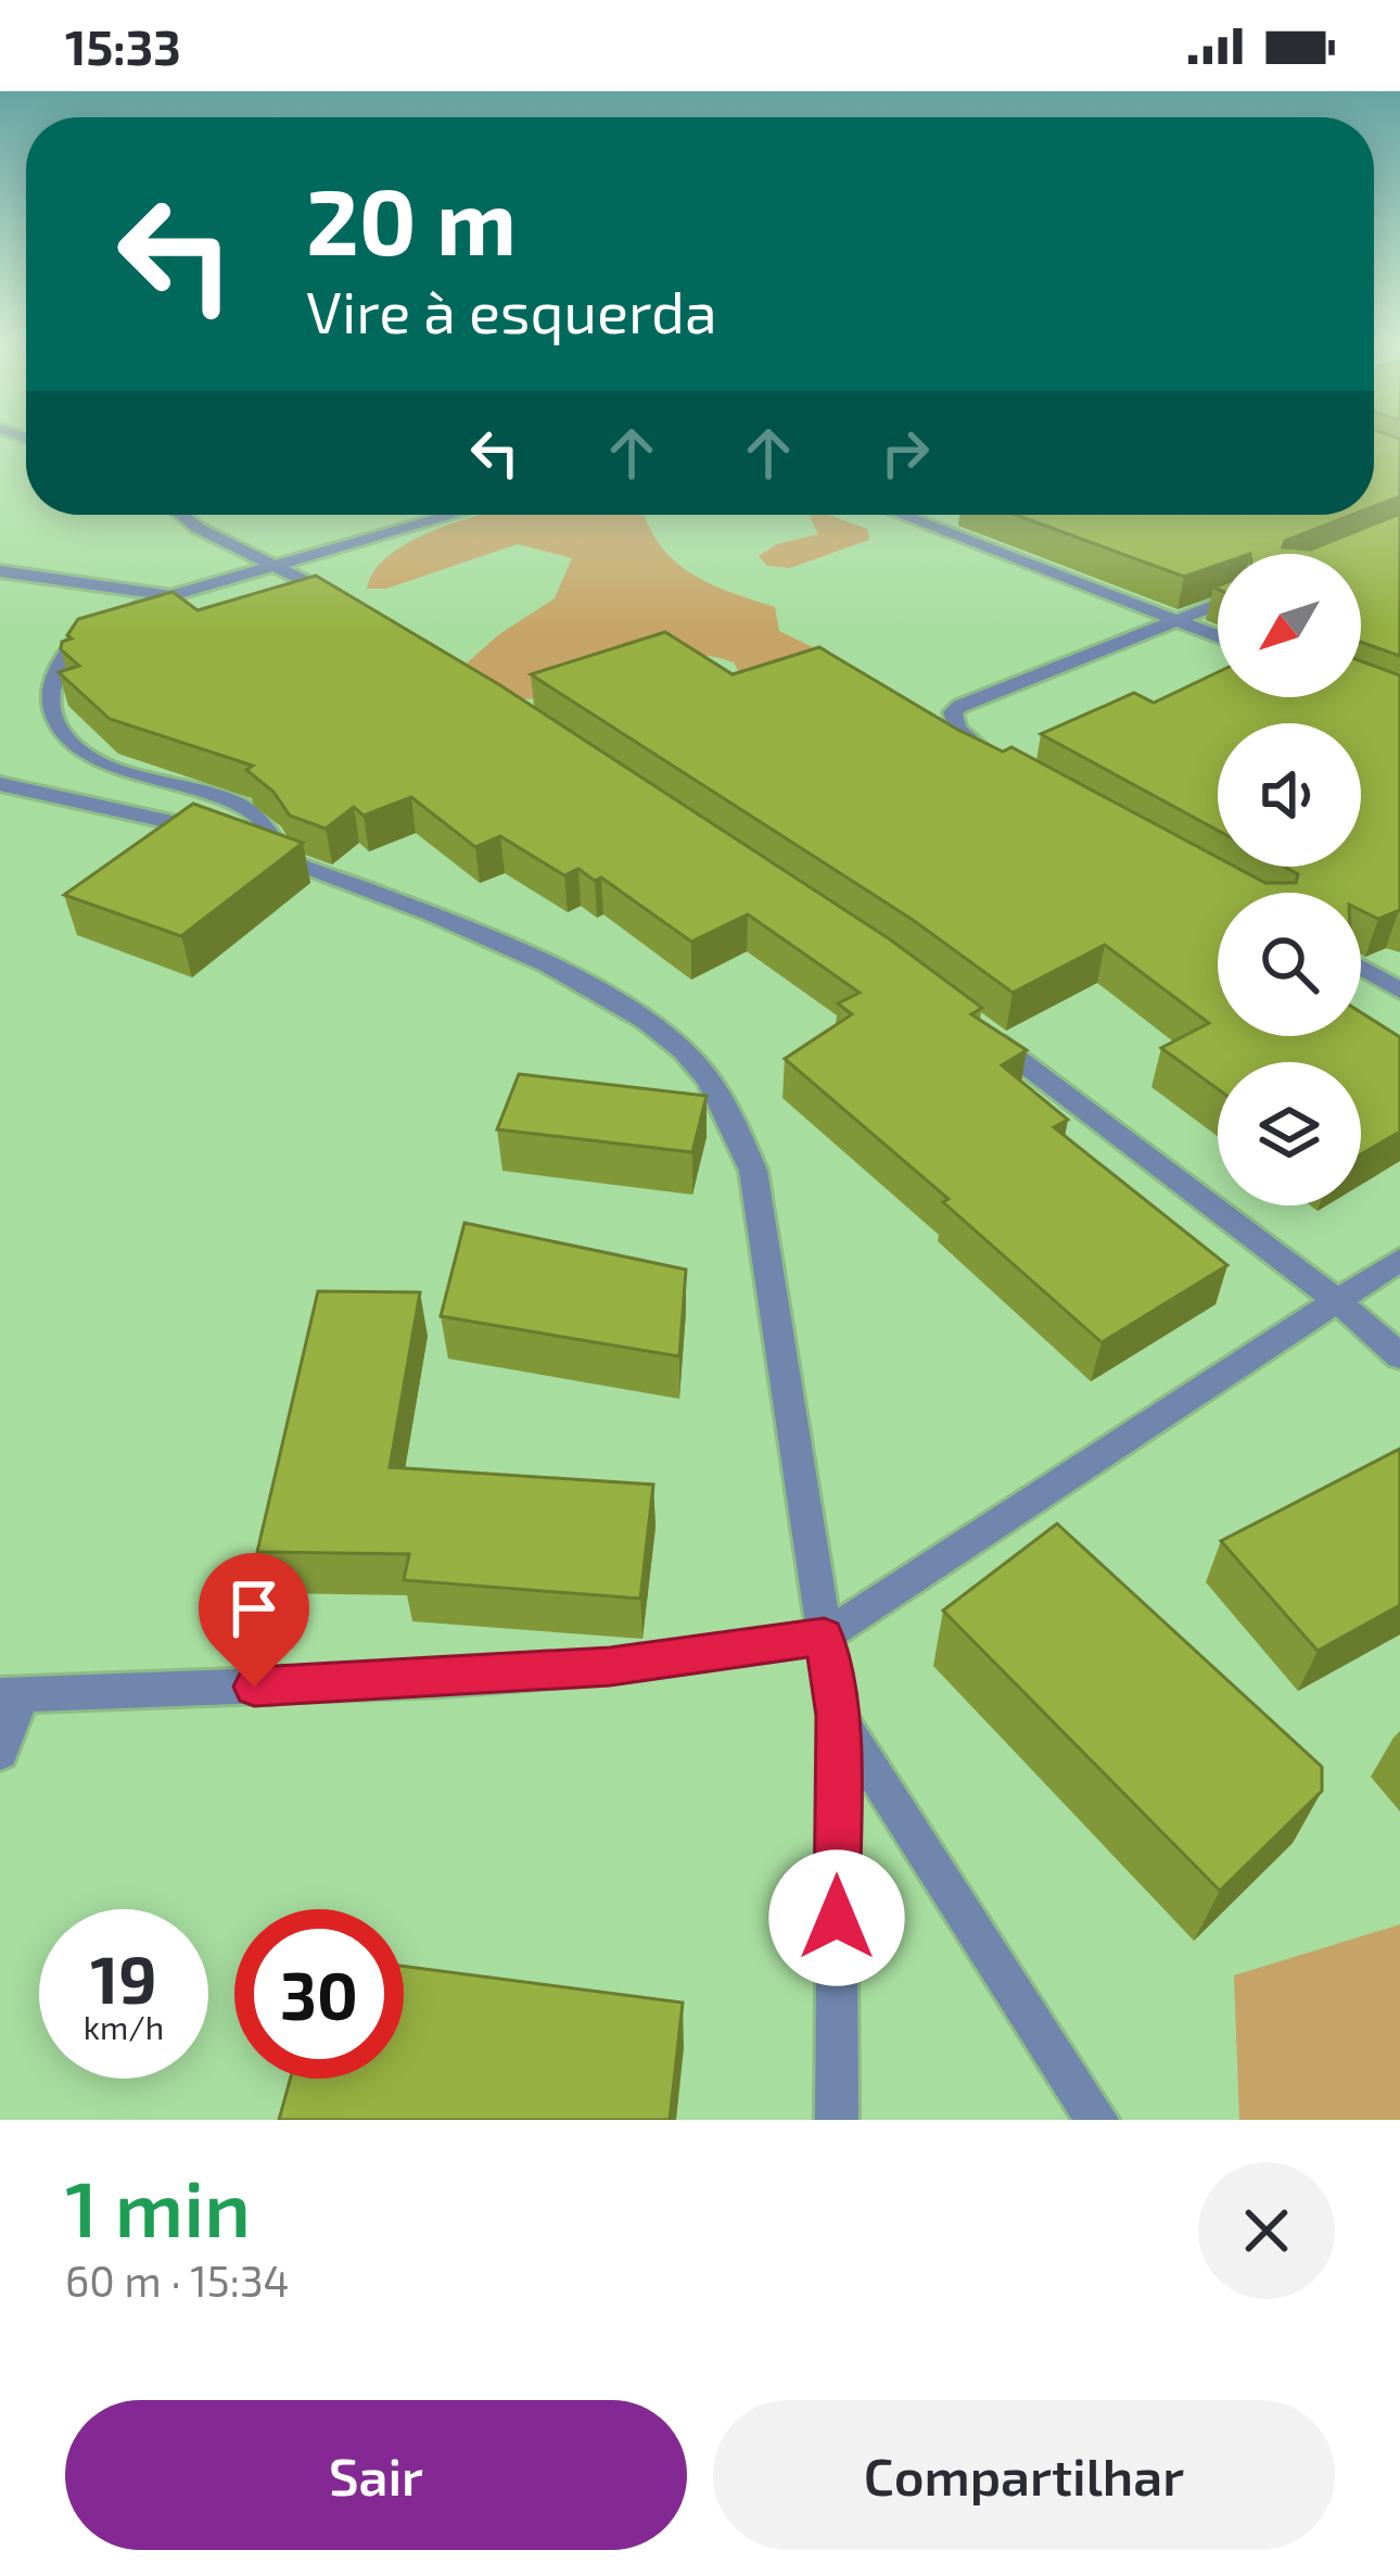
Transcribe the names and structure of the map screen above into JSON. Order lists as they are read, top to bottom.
{
  "north": "bottom left",
  "page": {
    "status": "15:33",
    "turn": ["20 m", "Vire à esquerda"],
    "speed": "19 km/h",
    "limit": "30",
    "heading": ["1 min", "60 m · 15:34"],
    "buttons": ["Sair", "Compartilhar"]
  }
}
